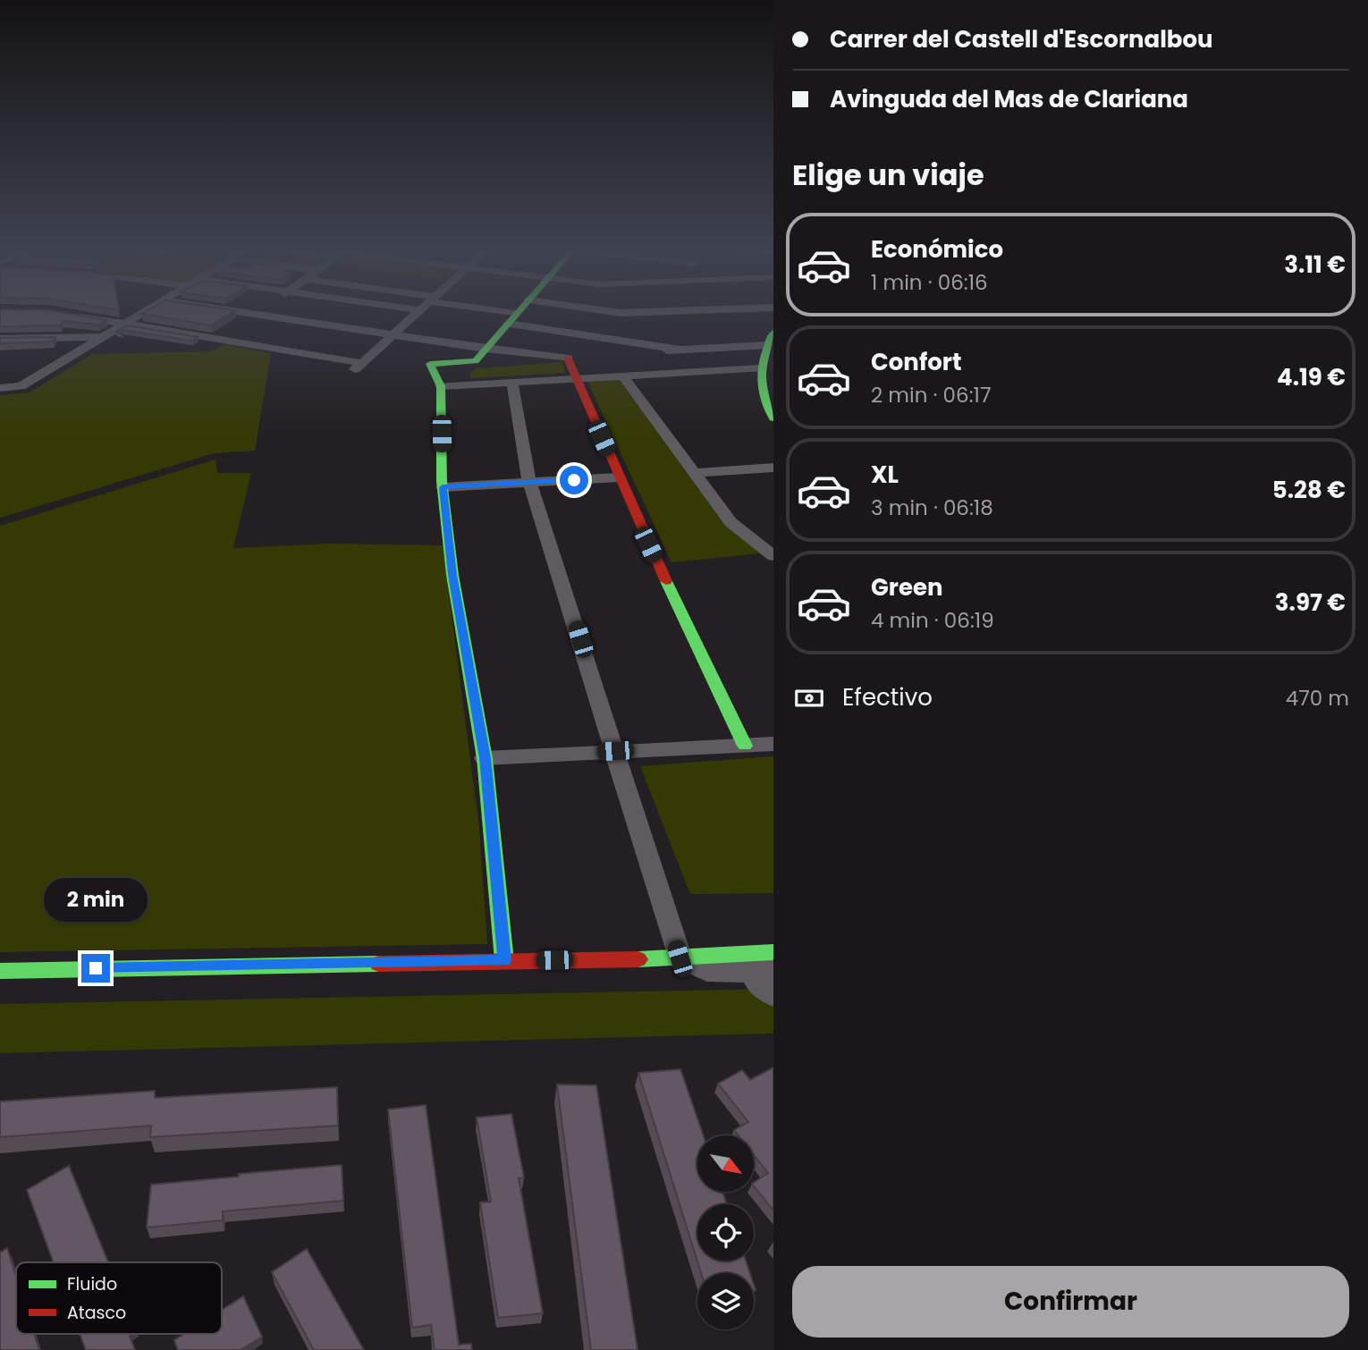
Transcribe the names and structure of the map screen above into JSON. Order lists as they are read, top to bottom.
{
  "legend": ["Fluido", "Atasco"],
  "north": "bottom right",
  "page": {
    "banner": ["Carrer del Castell d'Escornalbou", "Avinguda del Mas de Clariana"],
    "heading": "Elige un viaje",
    "list": [
      {
        "name": "Económico",
        "note": "1 min · 06:16",
        "value": "3.11 €"
      },
      {
        "name": "Confort",
        "note": "2 min · 06:17",
        "value": "4.19 €"
      },
      {
        "name": "XL",
        "note": "3 min · 06:18",
        "value": "5.28 €"
      },
      {
        "name": "Green",
        "note": "4 min · 06:19",
        "value": "3.97 €"
      }
    ],
    "pay": ["Efectivo", "470 m"],
    "bubble": "2 min",
    "buttons": "Confirmar"
  }
}
